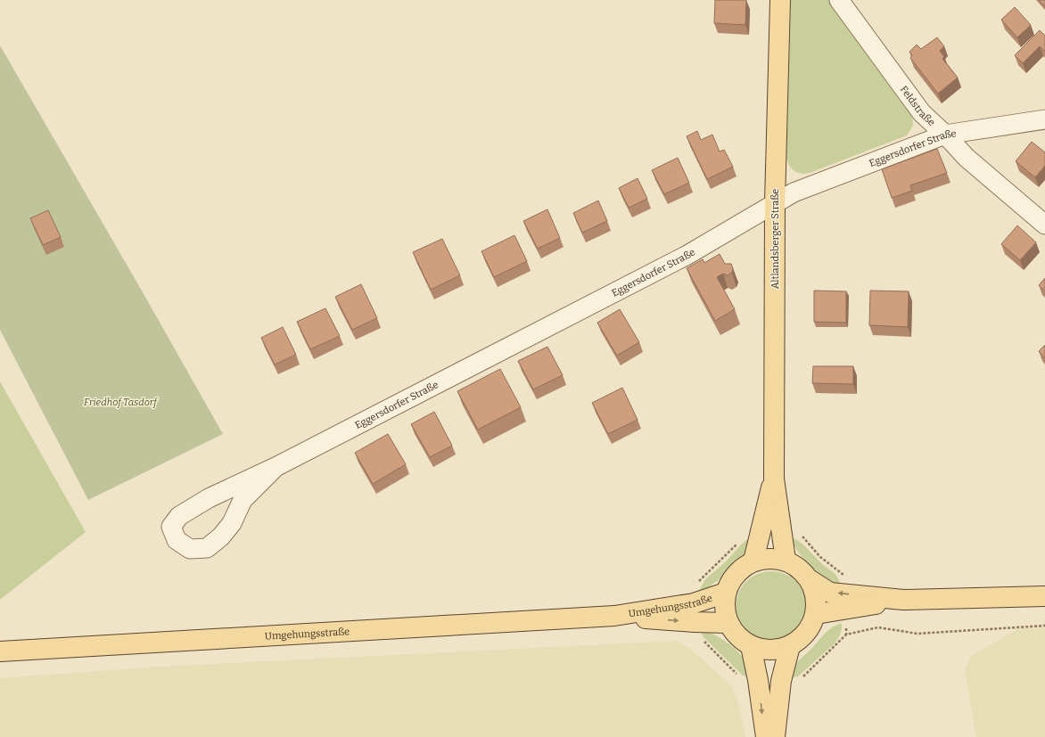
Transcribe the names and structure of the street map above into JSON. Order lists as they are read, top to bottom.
{
  "streets": {
    "main road": ["Altlandsberger Straße", "Umgehungsstraße"],
    "street": ["Feldstraße", "Eggersdorfer Straße"]
  },
  "crossings": [
    ["Feldstraße", "Eggersdorfer Straße"],
    ["Eggersdorfer Straße", "Altlandsberger Straße"],
    ["Altlandsberger Straße", "Umgehungsstraße"]
  ],
  "parks": ["Friedhof Tasdorf"]
}
